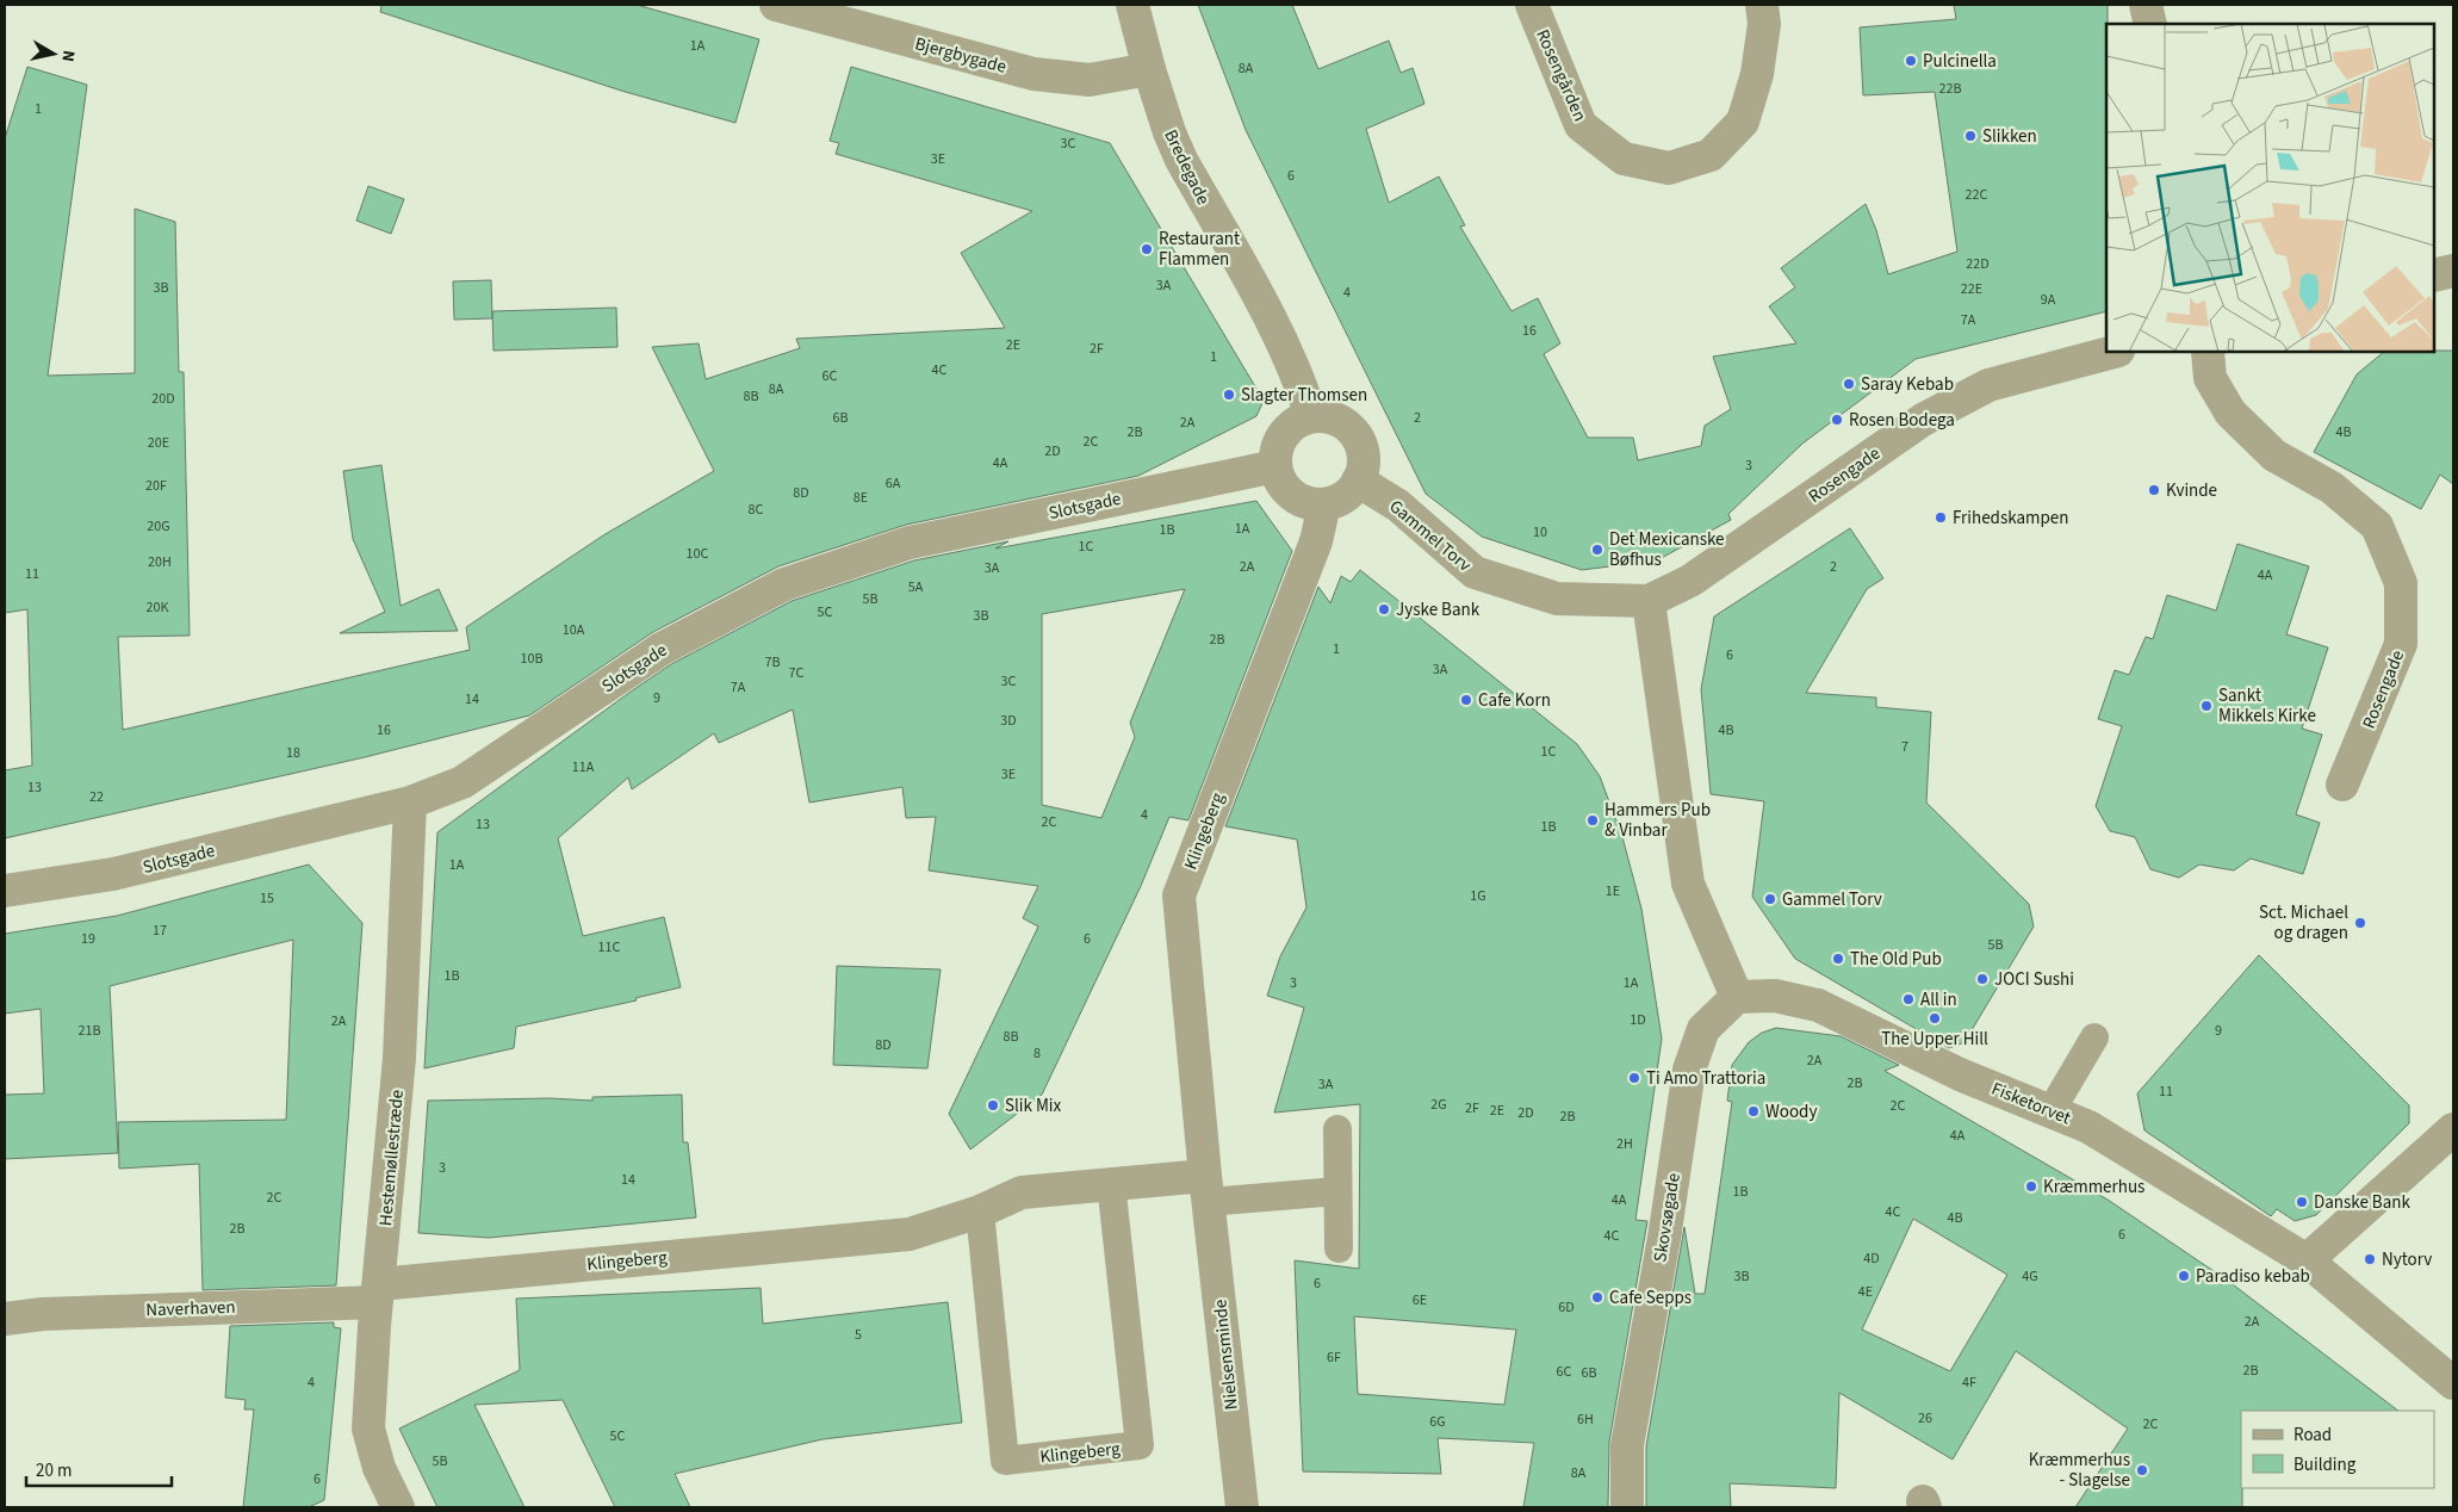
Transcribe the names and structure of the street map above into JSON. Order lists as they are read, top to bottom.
{
  "streets": {
    "street": [
      "Bjergbygade",
      "Rosengården",
      "Bredegade",
      "Rosengade",
      "Slotsgade",
      "Gammel Torv",
      "Klingeberg",
      "Fisketorvet",
      "Hestemøllestræde",
      "Skovsøgade",
      "Naverhaven",
      "Nielsensminde"
    ]
  },
  "crossings": [
    ["Bjergbygade", "Bredegade"],
    ["Bredegade", "Slotsgade"],
    ["Bredegade", "Gammel Torv"],
    ["Bredegade", "Klingeberg"],
    ["Rosengade", "Gammel Torv"],
    ["Slotsgade", "Gammel Torv"],
    ["Slotsgade", "Klingeberg"],
    ["Slotsgade", "Hestemøllestræde"],
    ["Gammel Torv", "Klingeberg"],
    ["Klingeberg", "Hestemøllestræde"],
    ["Klingeberg", "Naverhaven"],
    ["Klingeberg", "Nielsensminde"],
    ["Fisketorvet", "Skovsøgade"],
    ["Hestemøllestræde", "Naverhaven"]
  ],
  "places": [
    "Pulcinella",
    "Slikken",
    "Restaurant Flammen",
    "Saray Kebab",
    "Slagter Thomsen",
    "Rosen Bodega",
    "Kvinde",
    "Frihedskampen",
    "Det Mexicanske Bøfhus",
    "Jyske Bank",
    "Cafe Korn",
    "Sankt Mikkels Kirke",
    "Hammers Pub & Vinbar",
    "Gammel Torv",
    "Sct. Michael og dragen",
    "The Old Pub",
    "JOCI Sushi",
    "All in",
    "The Upper Hill",
    "Ti Amo Trattoria",
    "Slik Mix",
    "Woody",
    "Kræmmerhus",
    "Danske Bank",
    "Nytorv",
    "Paradiso kebab",
    "Cafe Sepps",
    "Kræmmerhus - Slagelse"
  ],
  "house_numbers": [
    "1A",
    "8A",
    "22B",
    "1",
    "3C",
    "3E",
    "6",
    "22C",
    "22D",
    "3A",
    "3B",
    "22E",
    "4",
    "9A",
    "7A",
    "16",
    "2E",
    "2F",
    "1",
    "4C",
    "6C",
    "8A",
    "8B",
    "20D",
    "6B",
    "2",
    "2A",
    "2B",
    "4B",
    "2C",
    "20E",
    "2D",
    "4A",
    "3",
    "6A",
    "20F",
    "8D",
    "8E",
    "8C",
    "20G",
    "1A",
    "1B",
    "10",
    "1C",
    "10C",
    "20H",
    "2A",
    "2",
    "3A",
    "11",
    "4A",
    "5A",
    "5B",
    "20K",
    "5C",
    "3B",
    "10A",
    "2B",
    "1",
    "6",
    "10B",
    "7B",
    "3A",
    "7C",
    "3C",
    "7A",
    "9",
    "14",
    "3D",
    "16",
    "4B",
    "7",
    "1C",
    "18",
    "11A",
    "3E",
    "13",
    "22",
    "4",
    "2C",
    "13",
    "1B",
    "1A",
    "1E",
    "1G",
    "15",
    "17",
    "19",
    "6",
    "5B",
    "11C",
    "1B",
    "3",
    "1A",
    "1D",
    "2A",
    "21B",
    "9",
    "8B",
    "8D",
    "8",
    "2A",
    "2B",
    "3A",
    "11",
    "2G",
    "2C",
    "2F",
    "2E",
    "2D",
    "2B",
    "4A",
    "2H",
    "3",
    "14",
    "1B",
    "2C",
    "4A",
    "4C",
    "4B",
    "2B",
    "6",
    "4C",
    "4D",
    "3B",
    "4G",
    "6",
    "4E",
    "6E",
    "6D",
    "2A",
    "5",
    "6F",
    "2B",
    "6C",
    "6B",
    "4",
    "4F",
    "26",
    "6H",
    "6G",
    "2C",
    "5C",
    "5B",
    "8A",
    "6"
  ],
  "legend": ["Road", "Building"],
  "scale_bar": "20 m",
  "north": "right"
}
